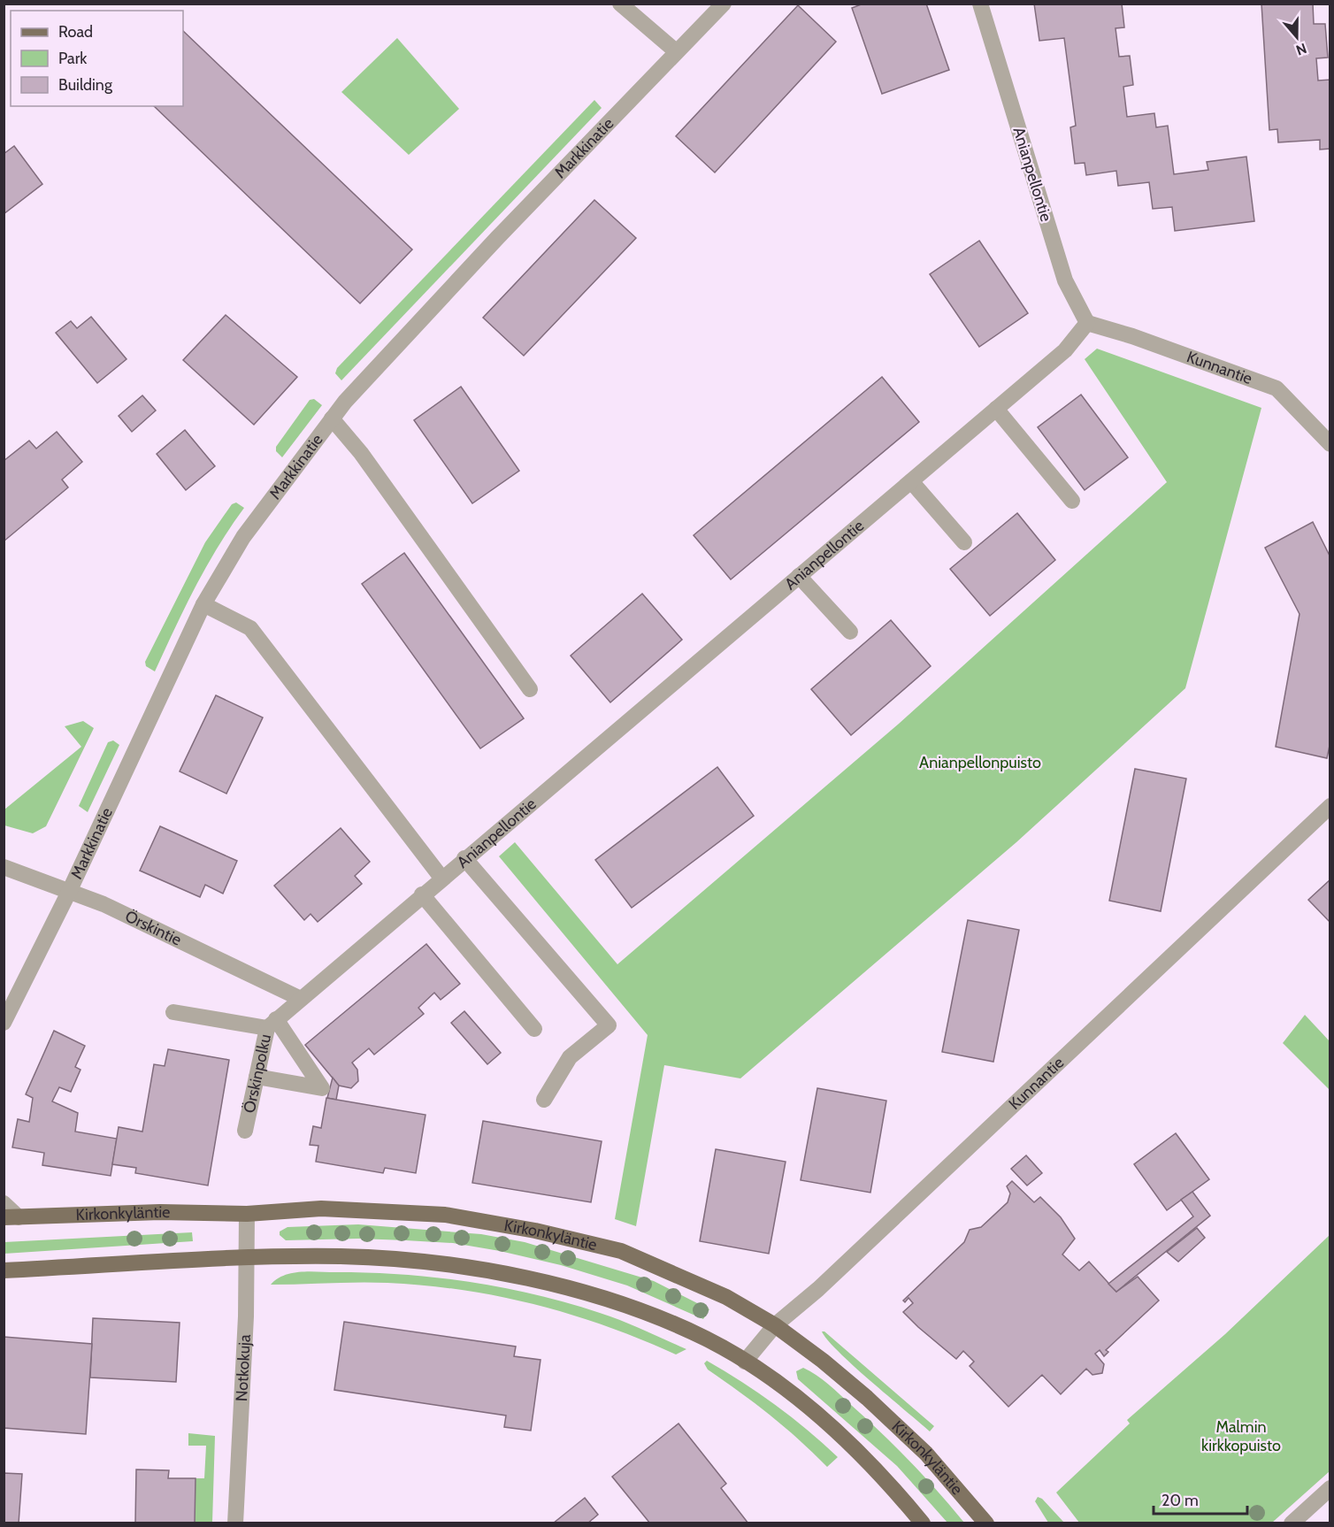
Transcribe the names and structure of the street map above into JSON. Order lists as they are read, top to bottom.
{
  "streets": {
    "main road": ["Kirkonkyläntie"],
    "street": [
      "Markkinatie",
      "Anianpellontie",
      "Kunnantie",
      "Örskintie",
      "Örskinpolku",
      "Notkokuja"
    ]
  },
  "crossings": [
    ["Markkinatie", "Örskintie"],
    ["Anianpellontie", "Kunnantie"],
    ["Anianpellontie", "Örskintie"],
    ["Anianpellontie", "Örskinpolku"],
    ["Kunnantie", "Kirkonkyläntie"],
    ["Örskintie", "Örskinpolku"],
    ["Kirkonkyläntie", "Notkokuja"]
  ],
  "parks": ["Anianpellonpuisto", "Malmin kirkkopuisto"],
  "legend": ["Road", "Park", "Building"],
  "scale_bar": "20 m",
  "north": "bottom"
}
